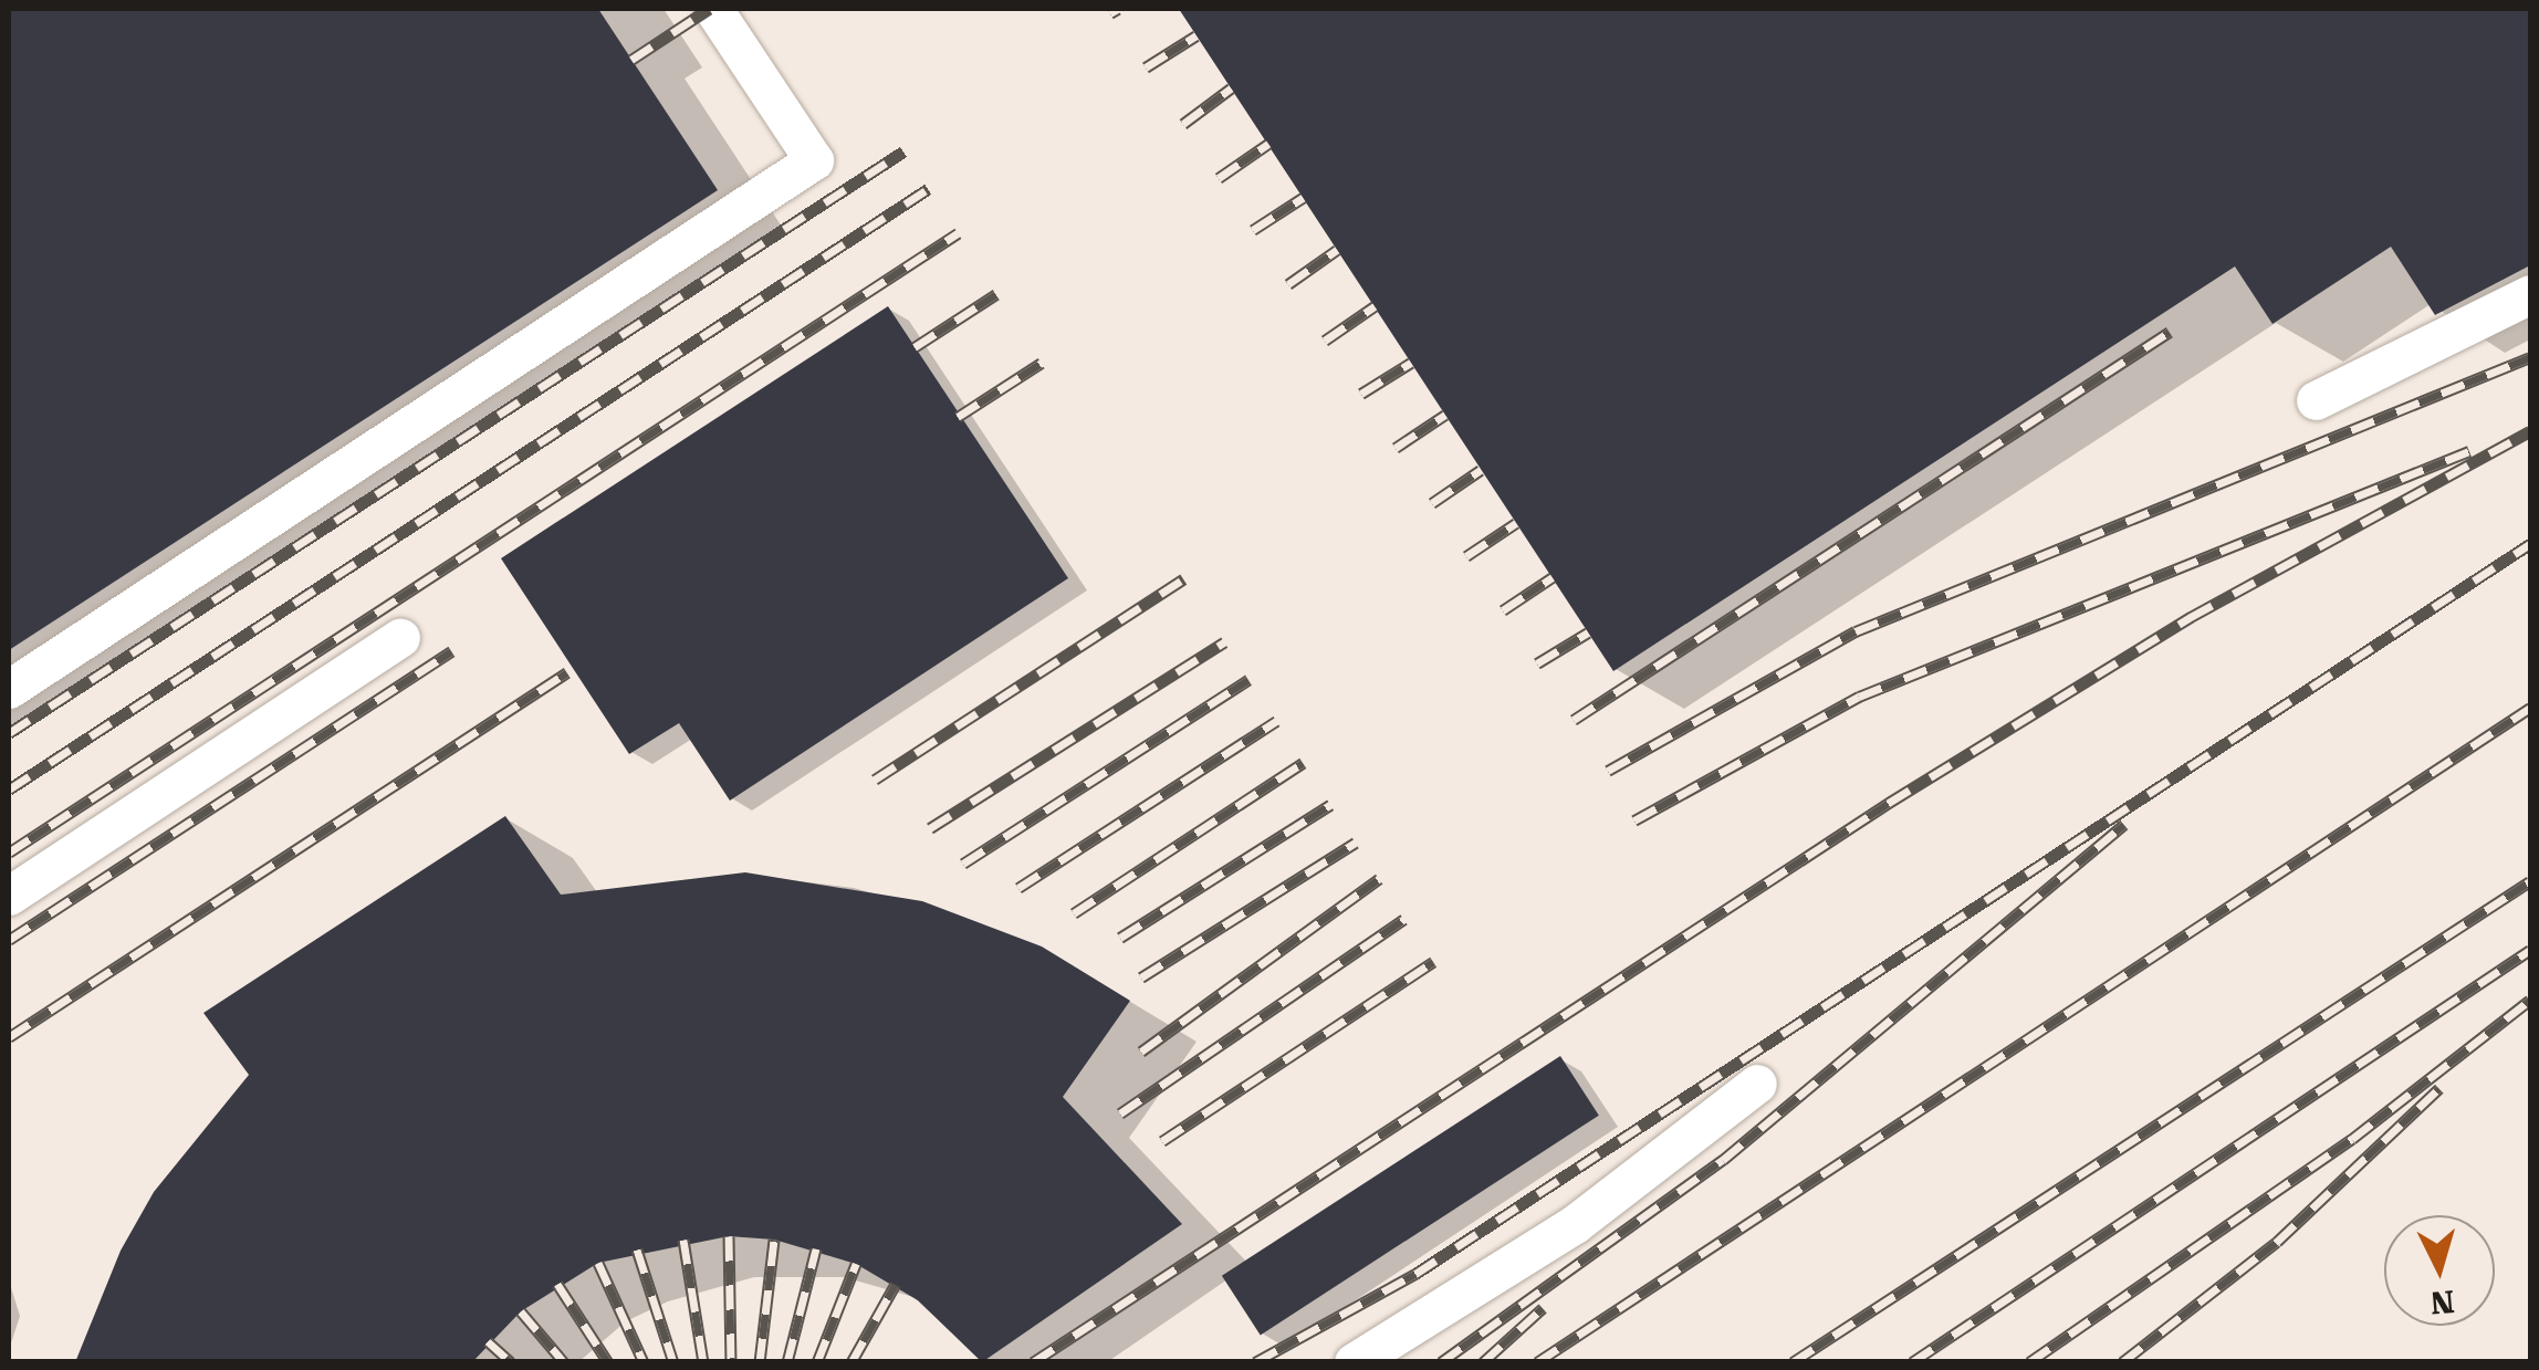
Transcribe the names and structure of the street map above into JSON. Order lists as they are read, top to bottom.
{
  "north": "bottom"
}
